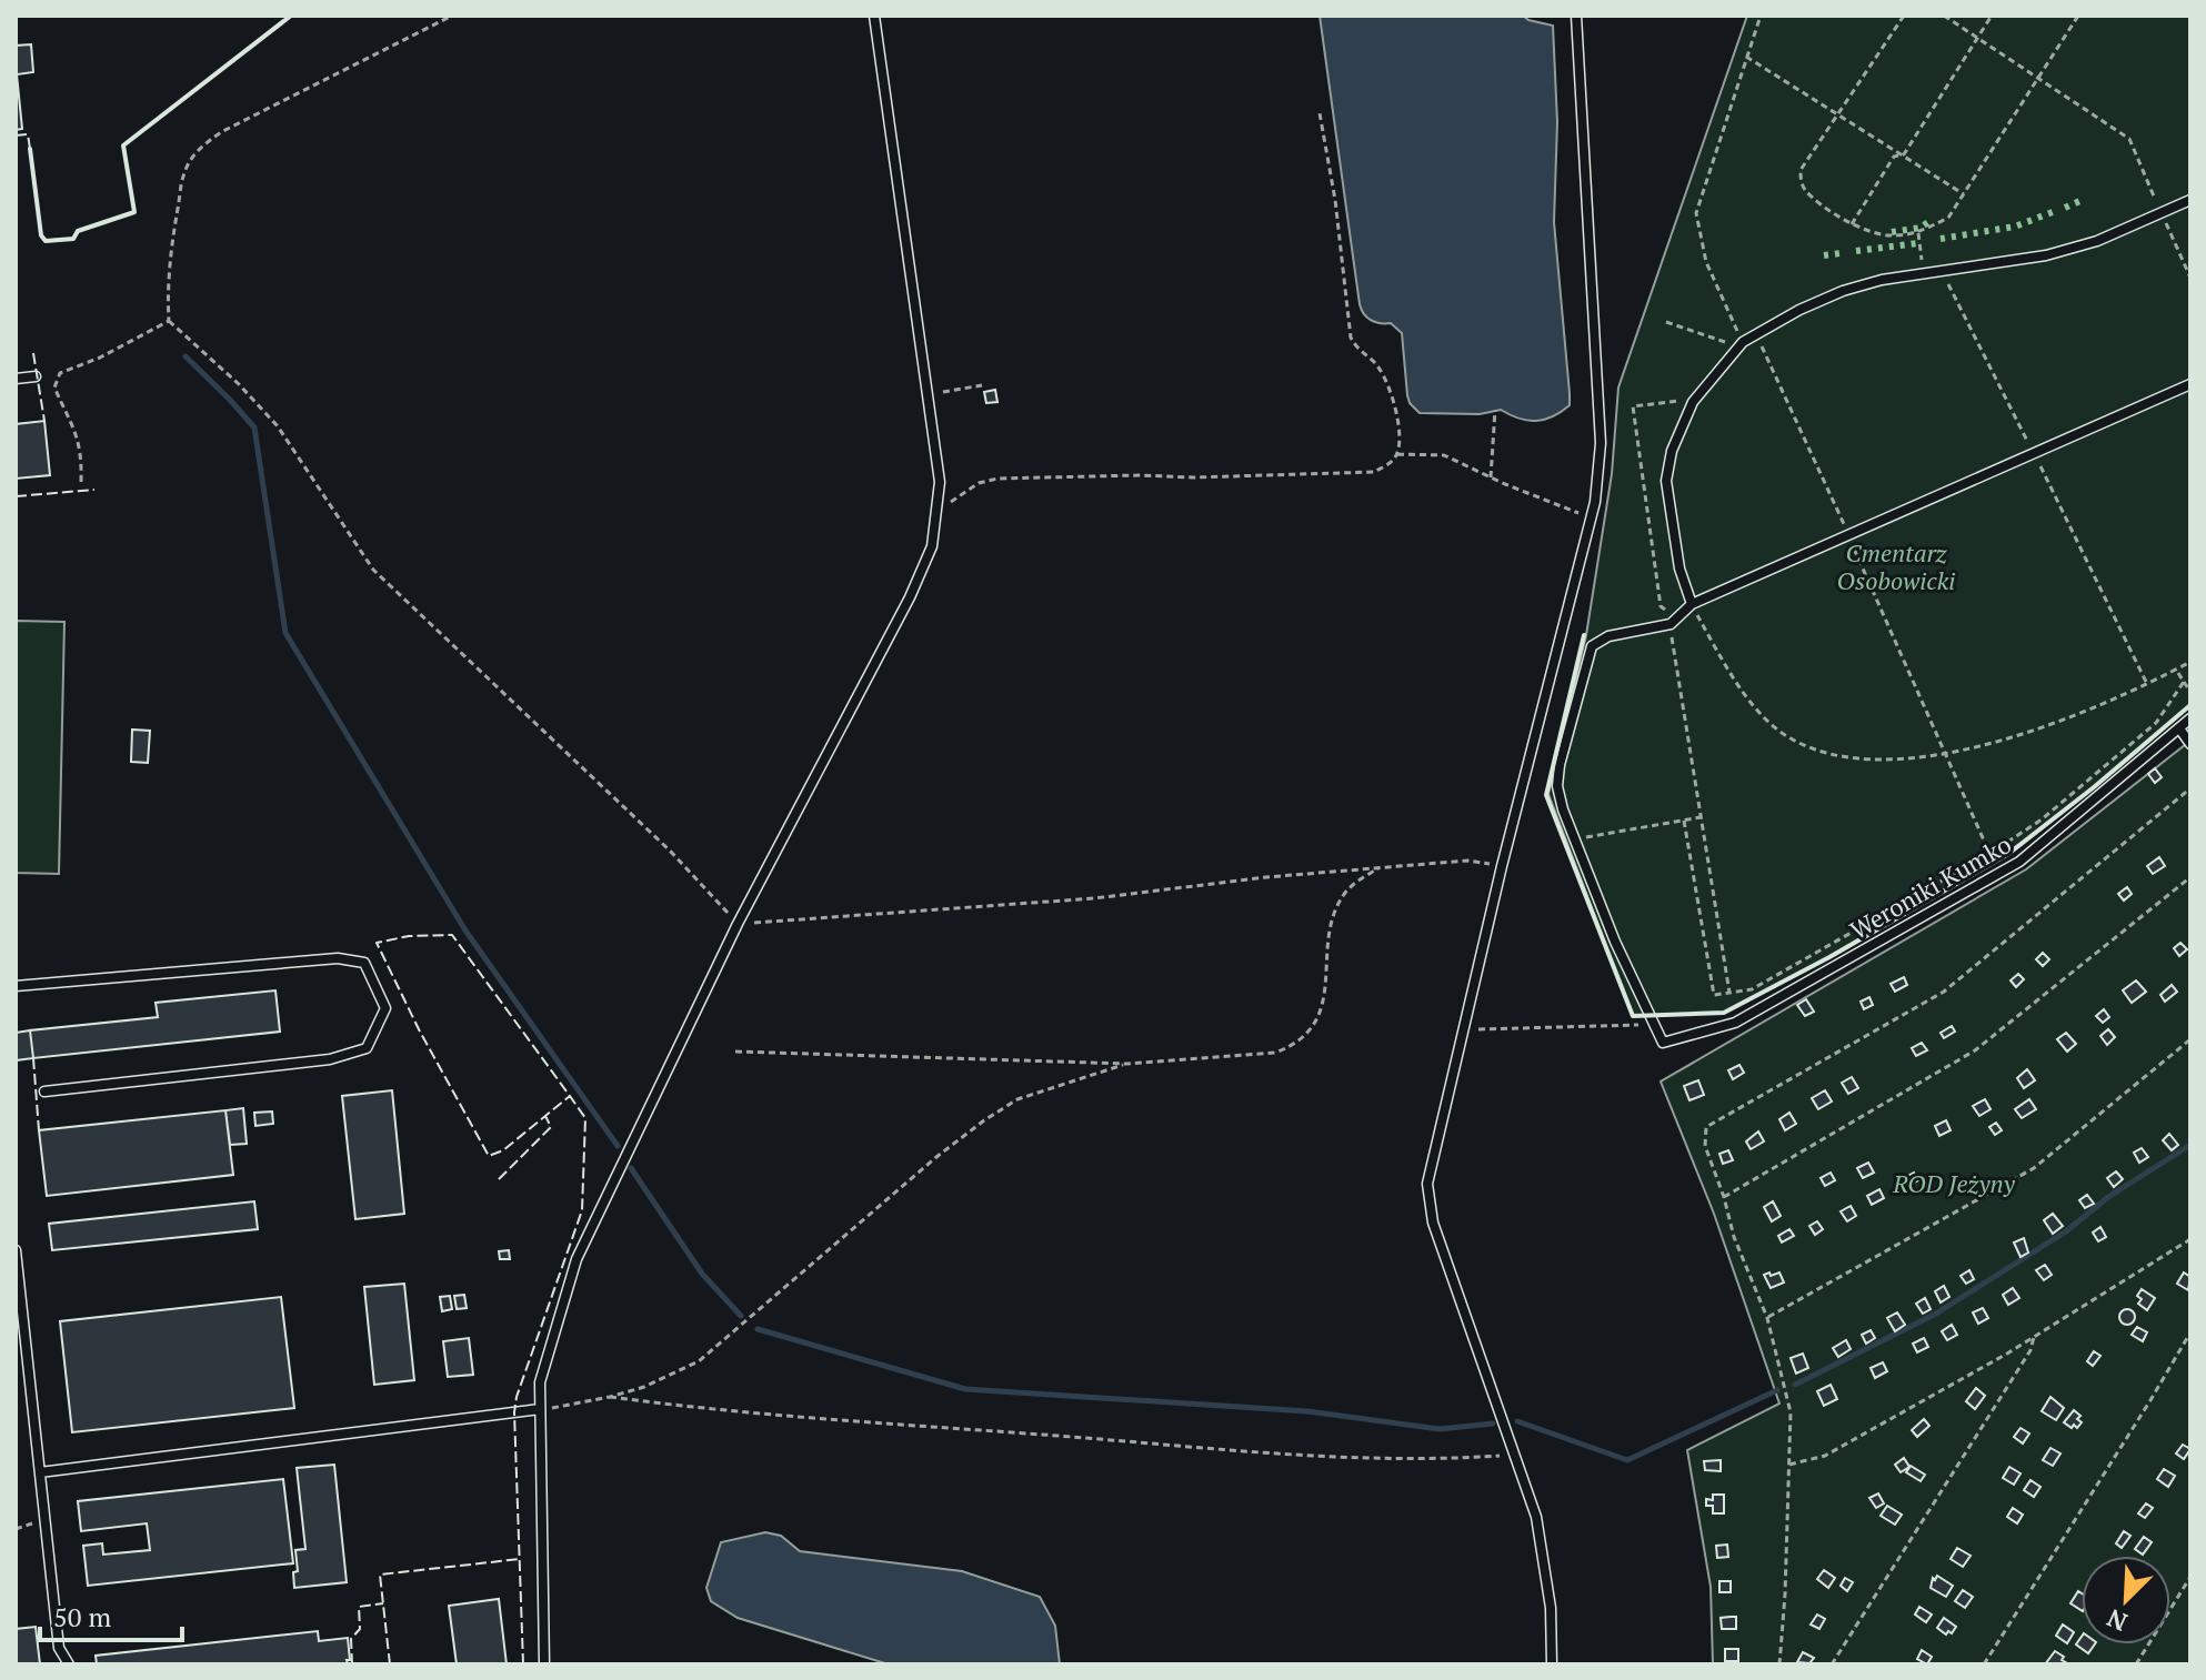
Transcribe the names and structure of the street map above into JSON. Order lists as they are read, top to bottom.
{
  "streets": {
    "lane": ["Weroniki Kumko"]
  },
  "parks": ["Cmentarz Osobowicki", "ROD Jeżyny"],
  "scale_bar": "50 m",
  "north": "bottom left"
}
